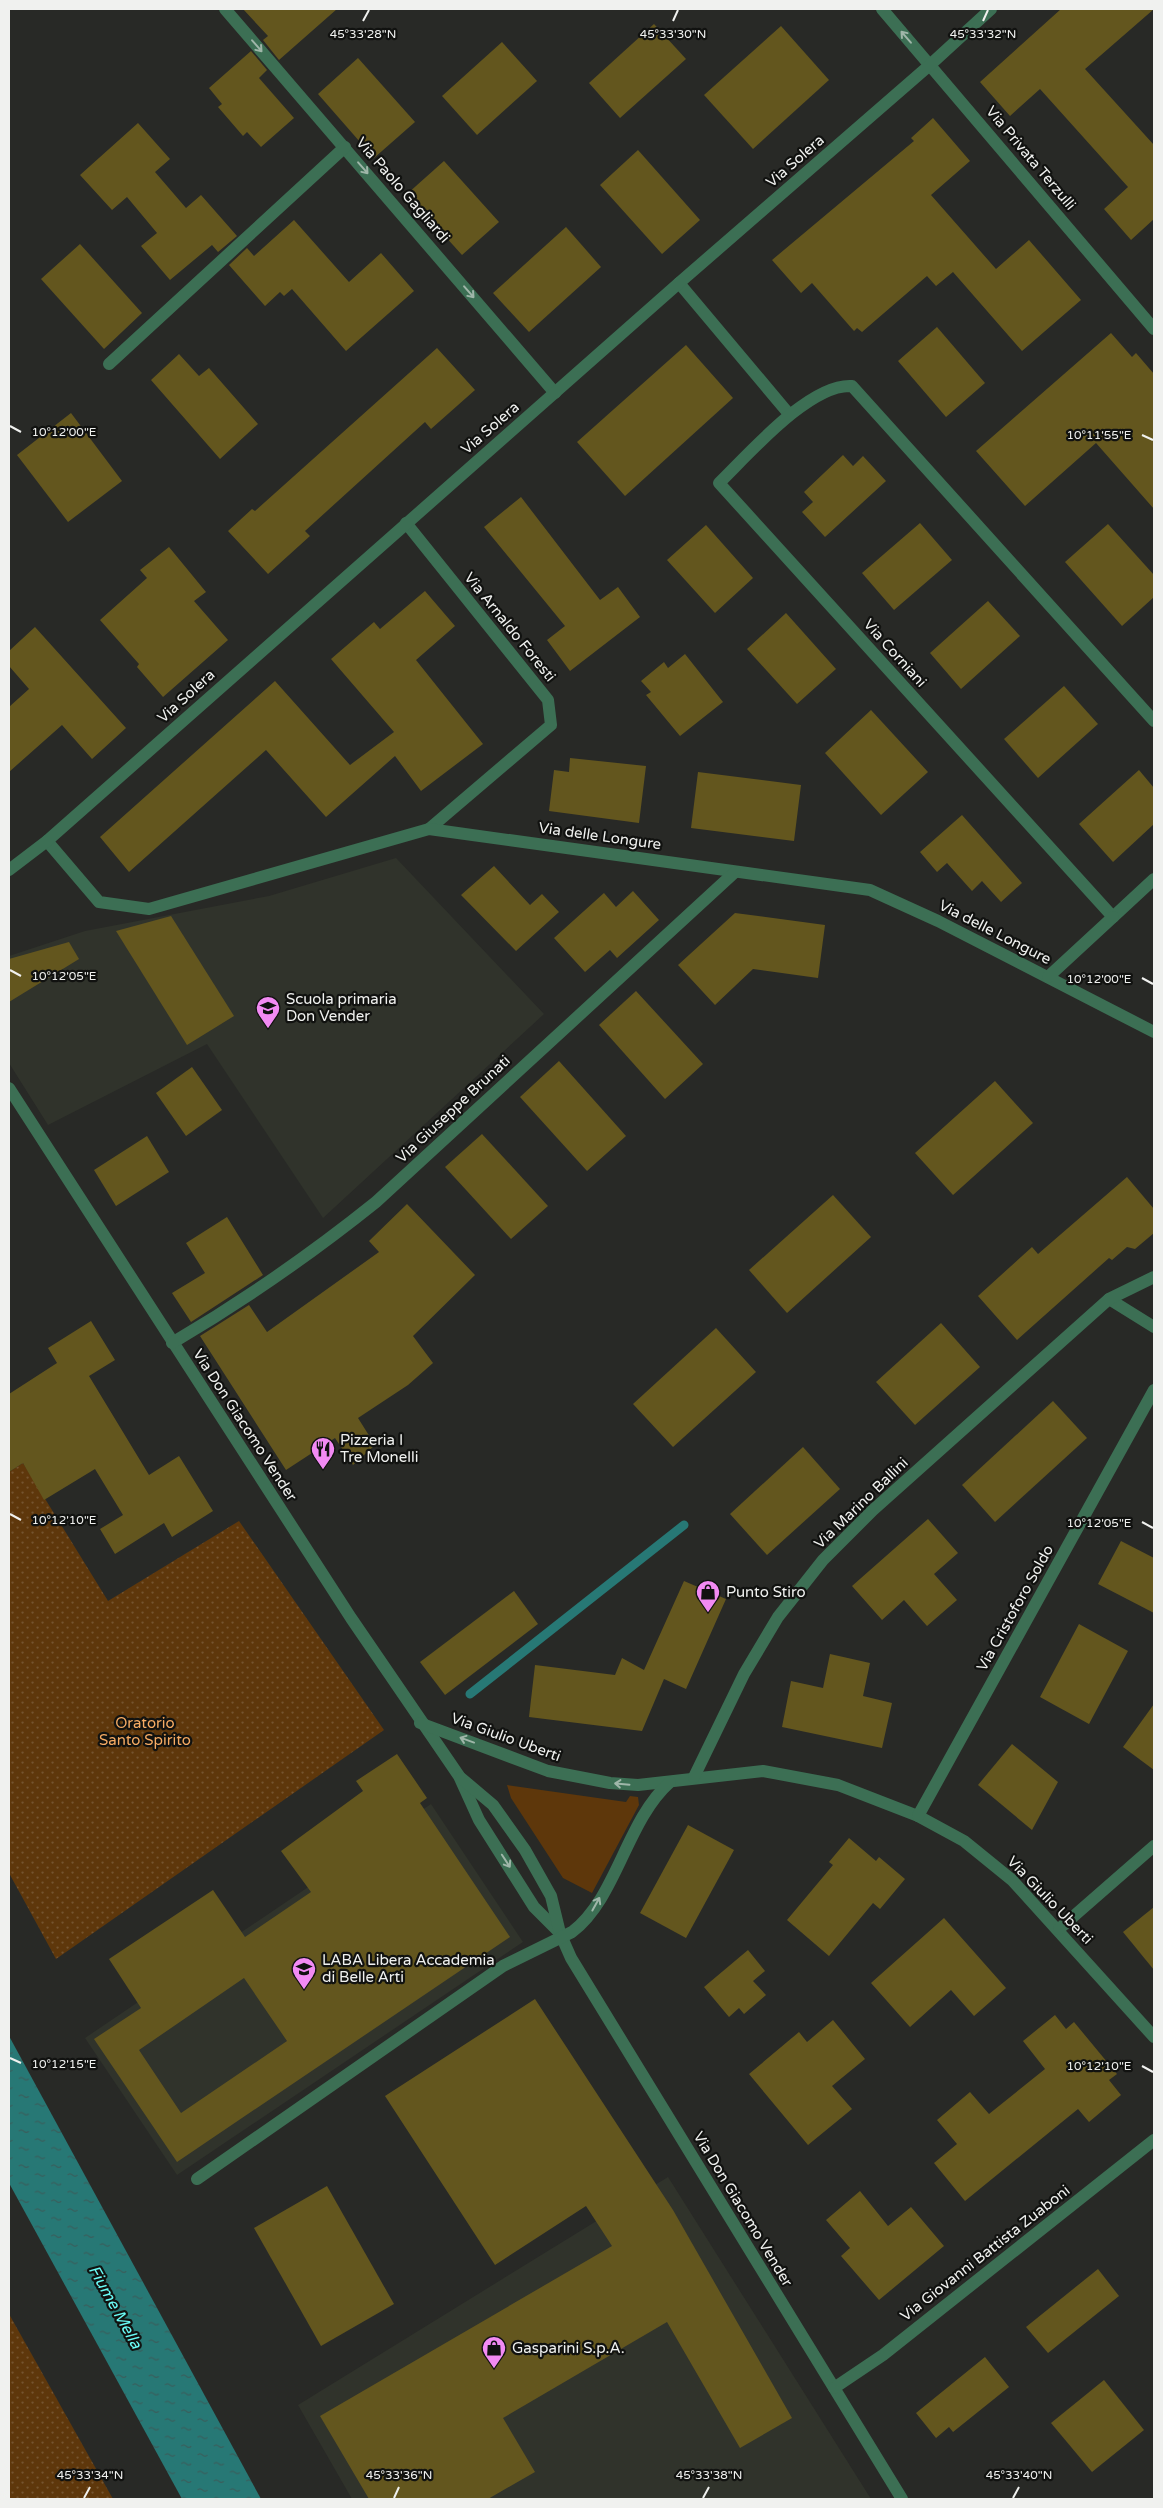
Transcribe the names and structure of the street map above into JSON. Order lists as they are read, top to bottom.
{
  "streets": {
    "street": [
      "Via Privata Terzulli",
      "Via Solera",
      "Via Paolo Gagliardi",
      "Via Arnaldo Foresti",
      "Via Corniani",
      "Via delle Longure",
      "Via Giuseppe Brunati",
      "Via Don Giacomo Vender",
      "Via Marino Ballini",
      "Via Cristoforo Soldo",
      "Via Giulio Uberti",
      "Via Giovanni Battista Zuaboni"
    ]
  },
  "crossings": [
    ["Via Privata Terzulli", "Via Solera"],
    ["Via Solera", "Via Paolo Gagliardi"],
    ["Via Solera", "Via Arnaldo Foresti"],
    ["Via Solera", "Via delle Longure"],
    ["Via Arnaldo Foresti", "Via delle Longure"],
    ["Via delle Longure", "Via Giuseppe Brunati"],
    ["Via Giuseppe Brunati", "Via Don Giacomo Vender"],
    ["Via Don Giacomo Vender", "Via Giulio Uberti"],
    ["Via Don Giacomo Vender", "Via Giovanni Battista Zuaboni"],
    ["Via Marino Ballini", "Via Giulio Uberti"],
    ["Via Cristoforo Soldo", "Via Giulio Uberti"]
  ],
  "one_way": ["Via Paolo Gagliardi"],
  "water": ["Fiume Mella"],
  "parks": ["Oratorio Santo Spirito"],
  "places": {
    "school or university": ["Scuola primaria Don Vender", "LABA Libera Accademia di Belle Arti"],
    "restaurant": ["Pizzeria I Tre Monelli"],
    "shop": ["Punto Stiro", "Gasparini S.p.A."]
  },
  "coordinates": [
    "45°33'28\"N",
    "45°33'30\"N",
    "45°33'32\"N",
    "10°12'00\"E",
    "10°11'55\"E",
    "10°12'05\"E",
    "10°12'10\"E",
    "10°12'15\"E",
    "45°33'34\"N",
    "45°33'36\"N",
    "45°33'38\"N",
    "45°33'40\"N"
  ]
}
